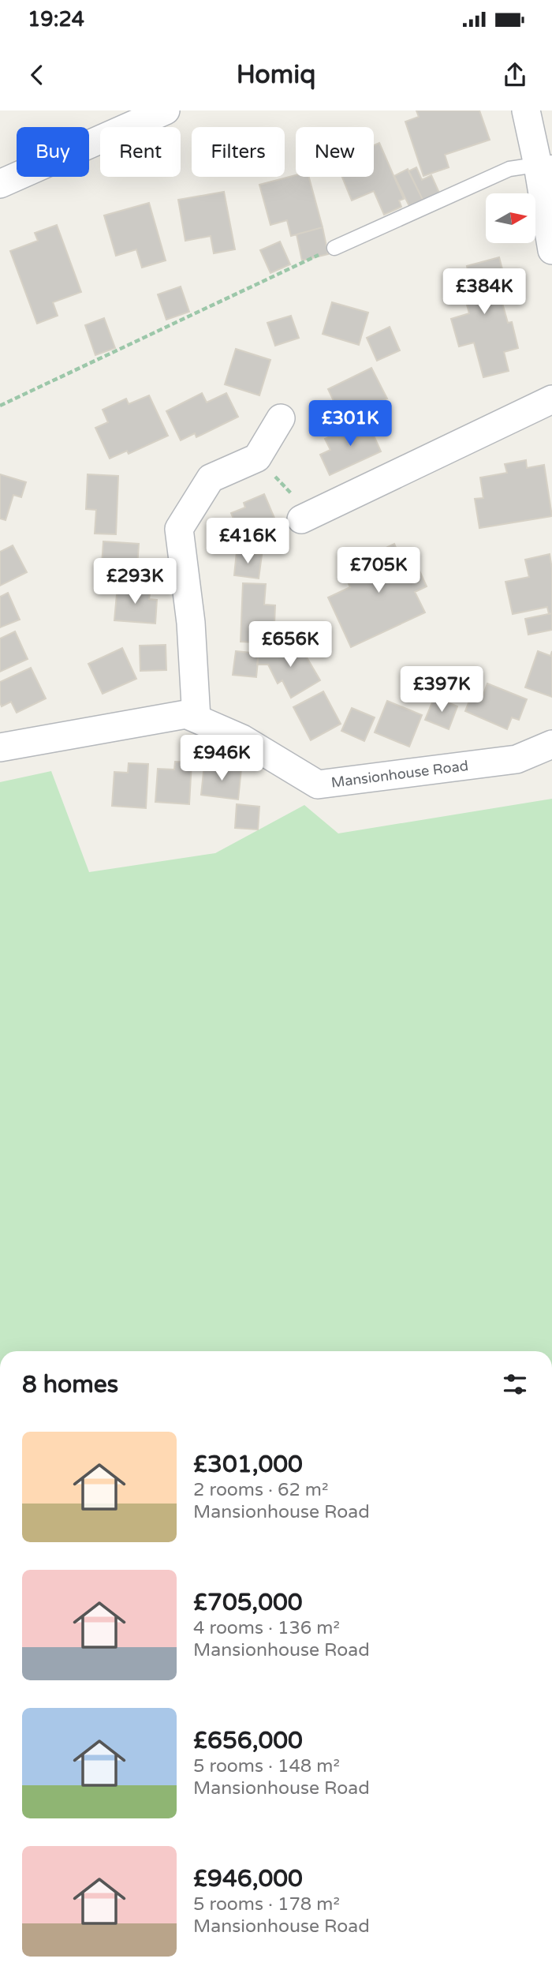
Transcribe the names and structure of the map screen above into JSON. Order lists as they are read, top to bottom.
{
  "streets": {
    "street": ["Mansionhouse Road"]
  },
  "north": "right",
  "page": {
    "status": "19:24",
    "header": "Homiq",
    "chip": [
      "Buy",
      "Rent",
      "Filters",
      "New"
    ],
    "price": [
      "£384K",
      "£301K",
      "£416K",
      "£705K",
      "£293K",
      "£656K",
      "£397K",
      "£946K"
    ],
    "heading": "8 homes",
    "list": [
      {
        "name": "£301,000",
        "note": "2 rooms · 62 m² · Mansionhouse Road"
      },
      {
        "name": "£705,000",
        "note": "4 rooms · 136 m² · Mansionhouse Road"
      },
      {
        "name": "£656,000",
        "note": "5 rooms · 148 m² · Mansionhouse Road"
      },
      {
        "name": "£946,000",
        "note": "5 rooms · 178 m² · Mansionhouse Road"
      }
    ]
  }
}
